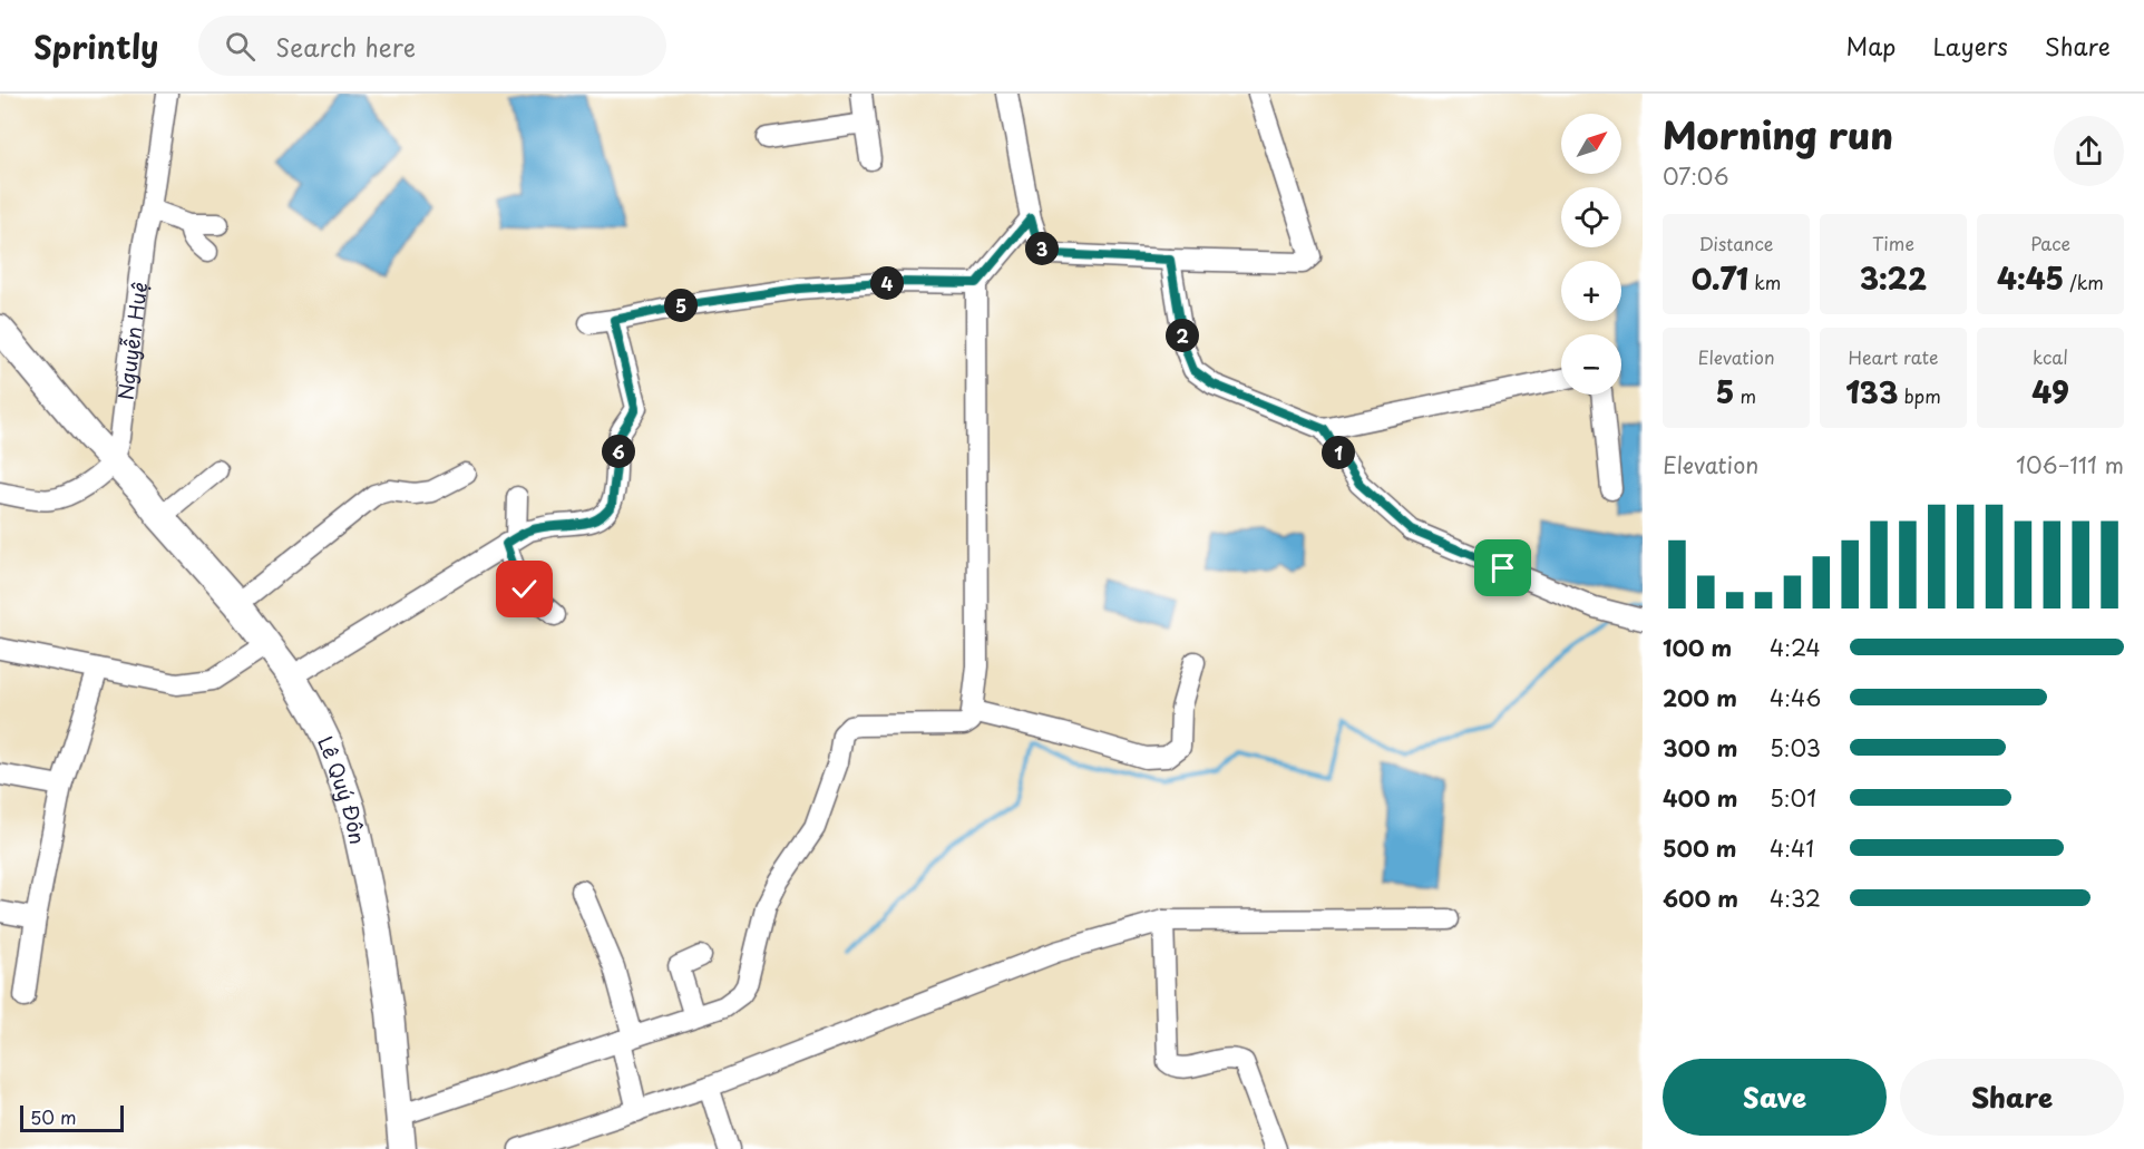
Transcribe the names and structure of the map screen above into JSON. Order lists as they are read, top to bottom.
{
  "streets": {
    "main road": ["Lê Quý Đôn"],
    "street": ["Nguyễn Huệ"]
  },
  "crossings": [
    ["Nguyễn Huệ", "Lê Quý Đôn"]
  ],
  "scale_bar": "50 m",
  "north": "top right",
  "page": {
    "header": "Sprintly",
    "search": "Search here",
    "nav": ["Map", "Layers", "Share"],
    "heading": ["Morning run", "07:06"],
    "map_buttons": ["+", "−"],
    "stats": [
      ["Distance", "0.71 km"],
      ["Time", "3:22"],
      ["Pace", "4:45 /km"],
      ["Elevation", "5 m"],
      ["Heart rate", "133 bpm"],
      ["kcal", "49"]
    ],
    "pins": [
      "3",
      "4",
      "5",
      "2",
      "6",
      "1"
    ],
    "chart": ["Elevation", "106–111 m"],
    "list": [
      {
        "name": "100 m",
        "note": "4:24"
      },
      {
        "name": "200 m",
        "note": "4:46"
      },
      {
        "name": "300 m",
        "note": "5:03"
      },
      {
        "name": "400 m",
        "note": "5:01"
      },
      {
        "name": "500 m",
        "note": "4:41"
      },
      {
        "name": "600 m",
        "note": "4:32"
      }
    ],
    "buttons": ["Save", "Share"],
    "scale": "50 m"
  }
}
